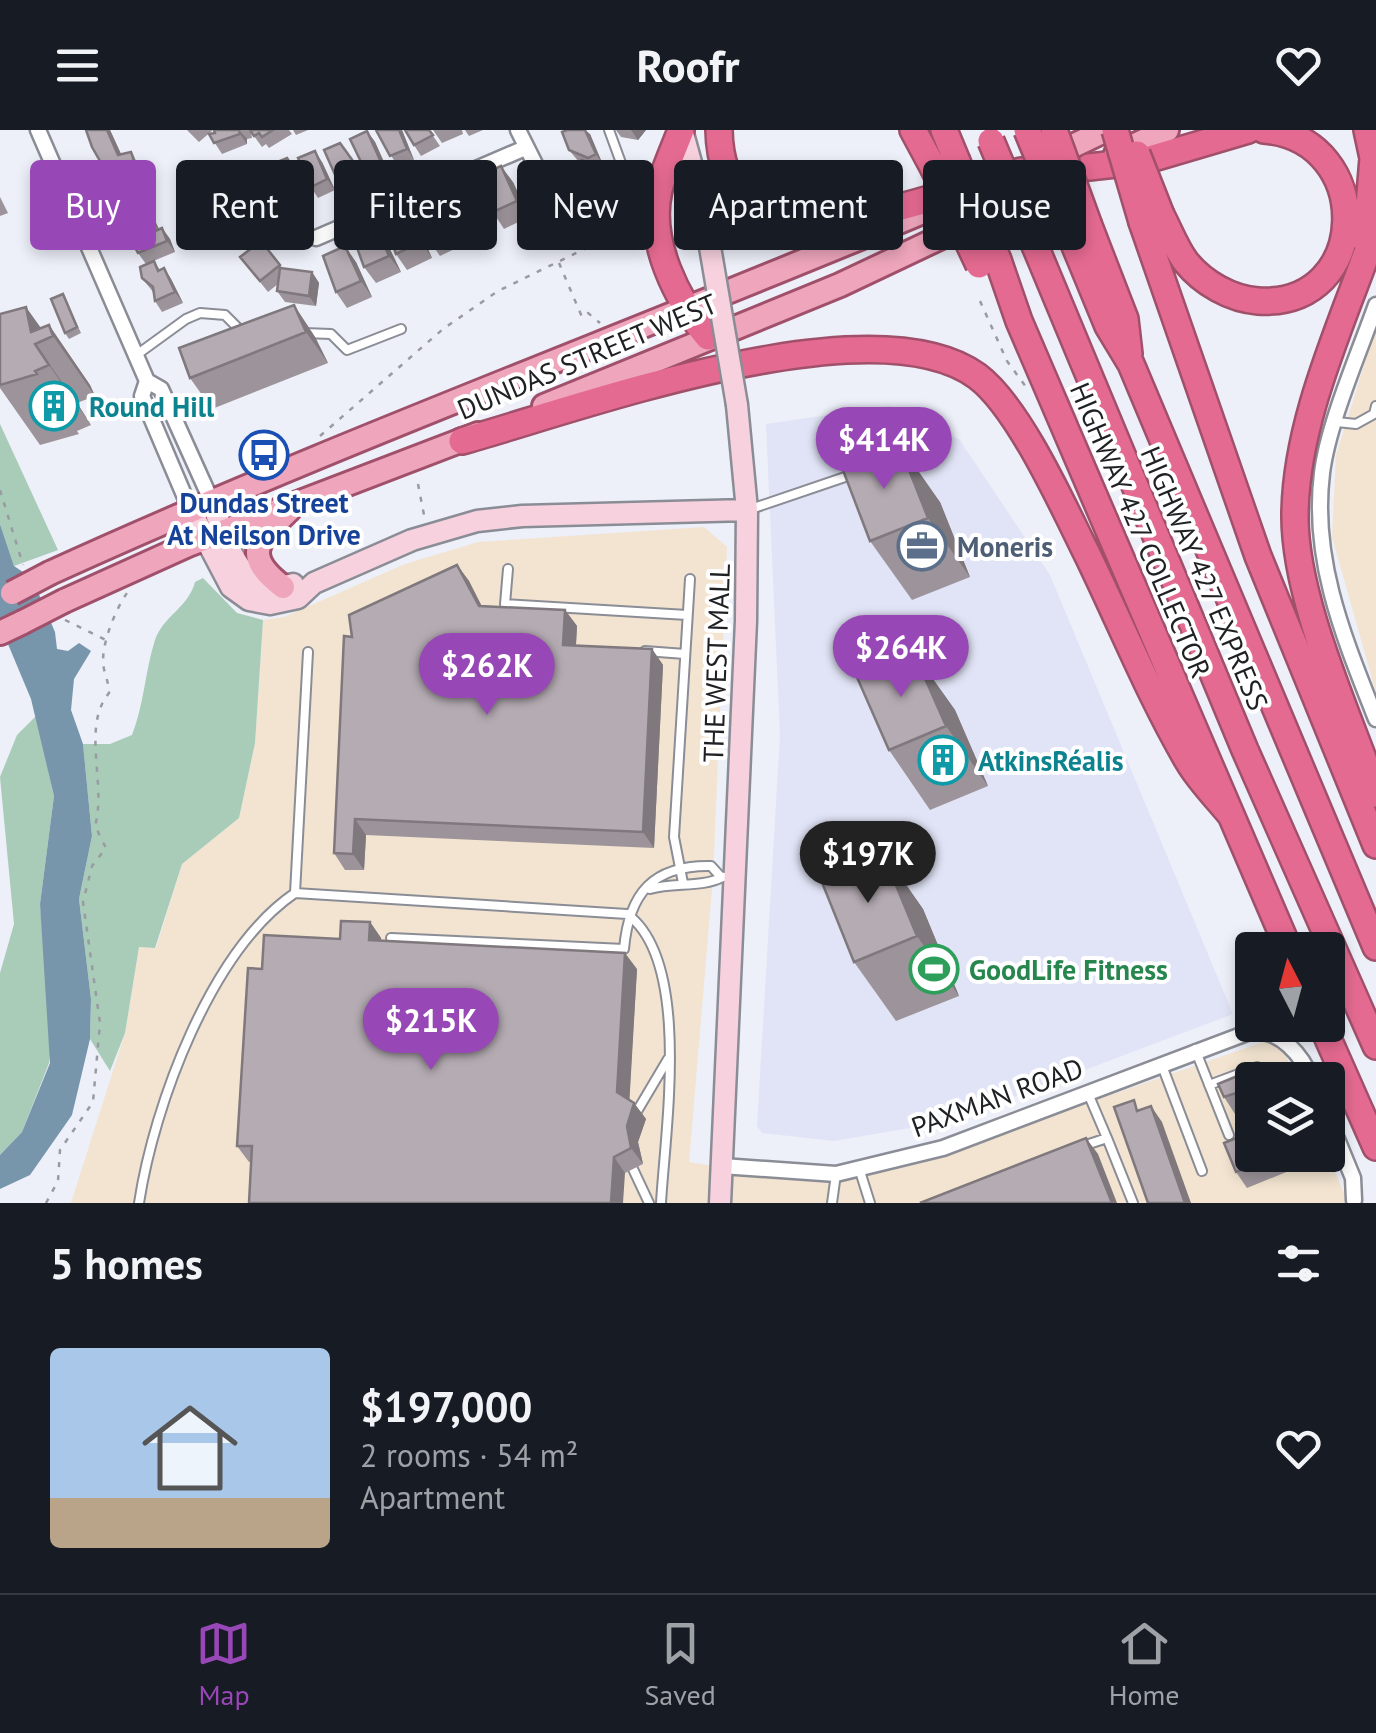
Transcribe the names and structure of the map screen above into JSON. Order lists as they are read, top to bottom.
{
  "streets": {
    "highway": ["HIGHWAY 427 COLLECTOR", "HIGHWAY 427 EXPRESS"],
    "main road": ["DUNDAS STREET WEST", "THE WEST MALL"],
    "street": ["PAXMAN ROAD"]
  },
  "crossings": [
    ["THE WEST MALL", "PAXMAN ROAD"]
  ],
  "places": {
    "building": ["Round Hill", "AtkinsRéalis"],
    "bus stop": ["Dundas Street At Neilson Drive"],
    "office": ["Moneris"],
    "sports": ["GoodLife Fitness"]
  },
  "north": "top",
  "page": {
    "header": "Roofr",
    "chip": [
      "Buy",
      "Rent",
      "Filters",
      "New",
      "Apartment",
      "House"
    ],
    "price": [
      "$414K",
      "$264K",
      "$262K",
      "$197K",
      "$215K"
    ],
    "heading": "5 homes",
    "list": [
      {
        "name": "$197,000",
        "note": "2 rooms · 54 m² · Apartment"
      }
    ],
    "tabs": ["Map", "Saved", "Home"]
  }
}
